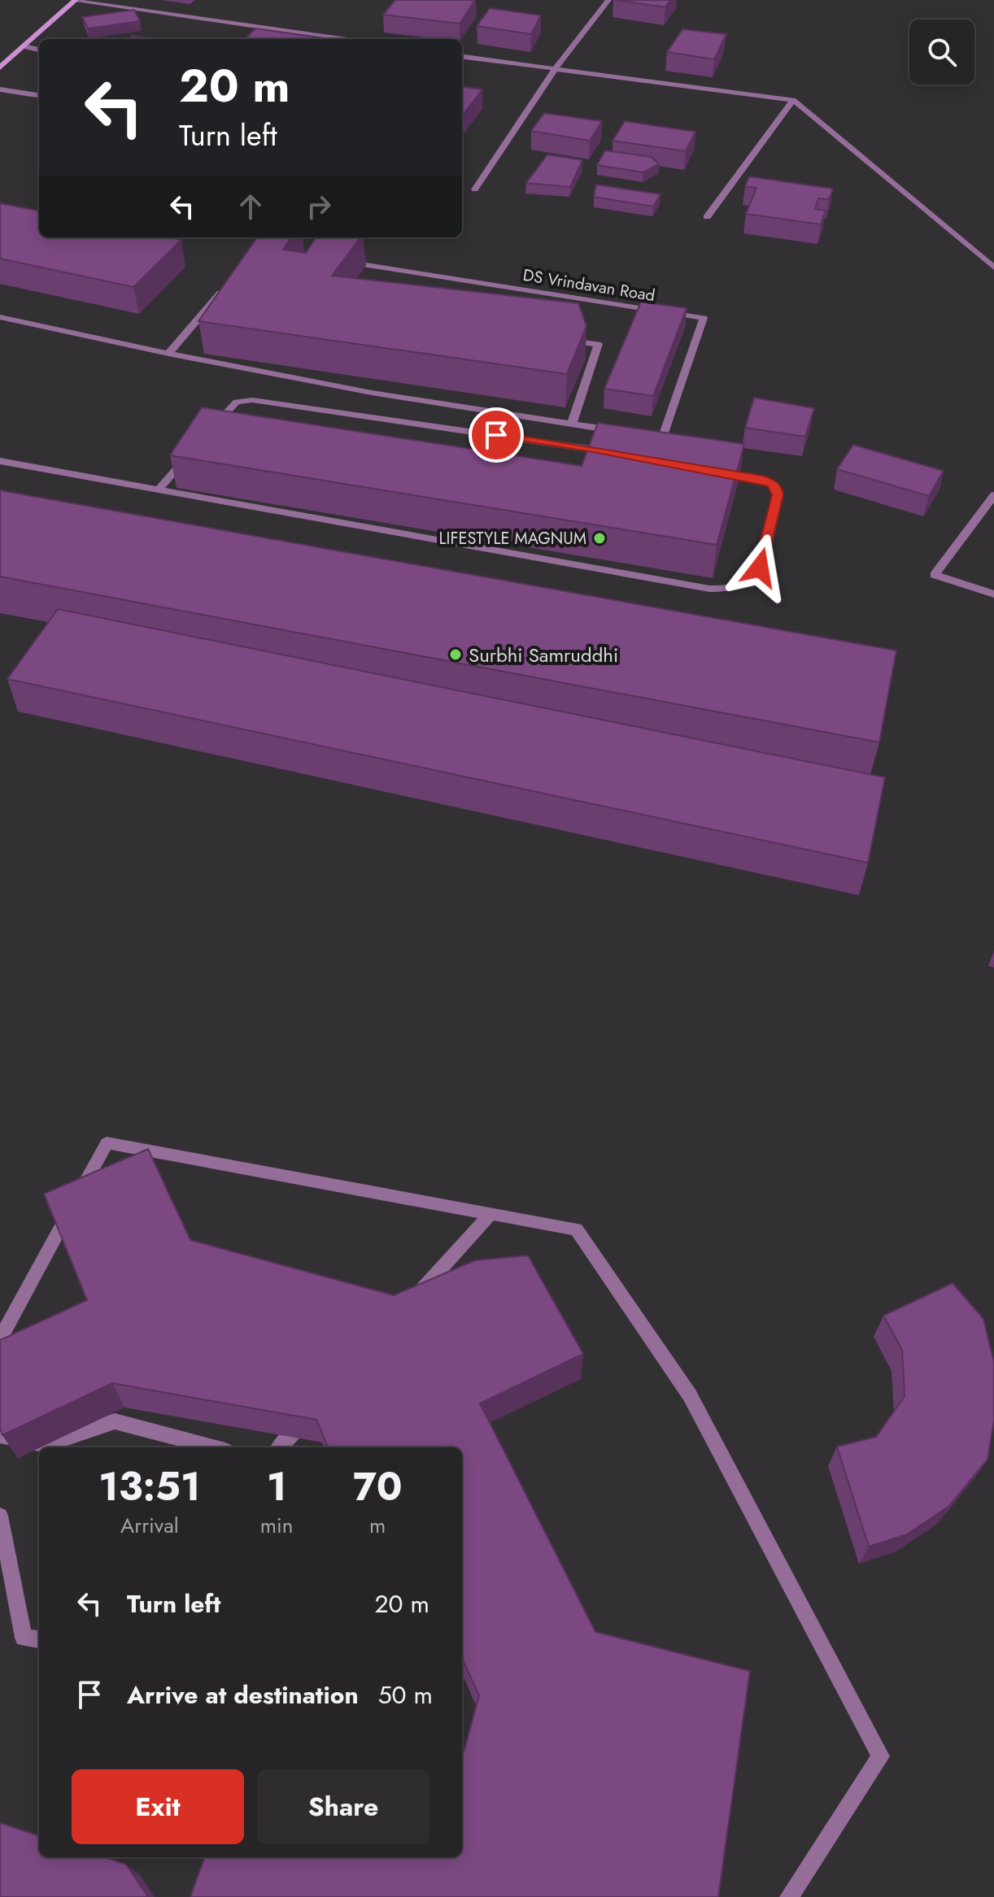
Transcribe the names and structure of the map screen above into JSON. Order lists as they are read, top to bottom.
{
  "streets": {
    "street": ["DS Vrindavan Road"]
  },
  "places": ["LIFESTYLE MAGNUM", "Surbhi Samruddhi"],
  "page": {
    "turn": ["20 m", "Turn left"],
    "eta": [
      "13:51",
      "Arrival",
      "1",
      "min",
      "70",
      "m"
    ],
    "list": [
      {
        "name": "Turn left",
        "value": "20 m"
      },
      {
        "name": "Arrive at destination",
        "value": "50 m"
      }
    ],
    "buttons": ["Exit", "Share"]
  }
}
